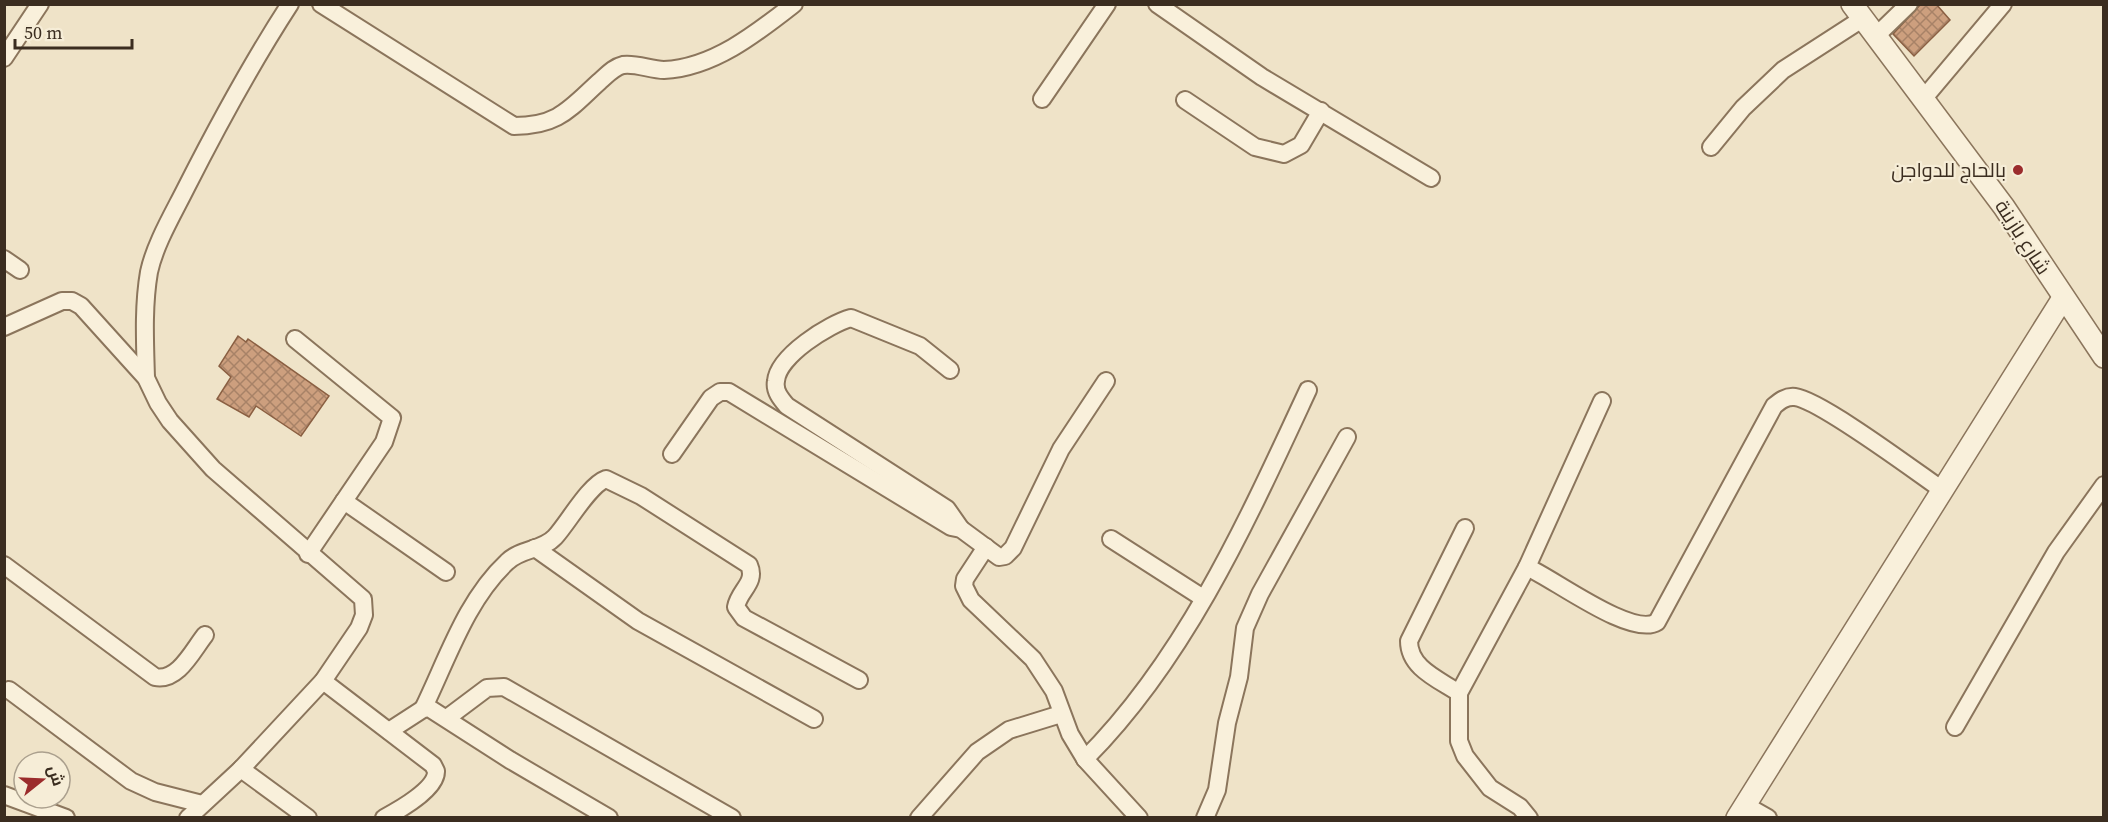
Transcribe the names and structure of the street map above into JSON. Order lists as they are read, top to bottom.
{
  "streets": {
    "street": ["شارع بازينة"]
  },
  "places": ["بالحاج للدواجن"],
  "scale_bar": "50 m",
  "north": "right"
}
